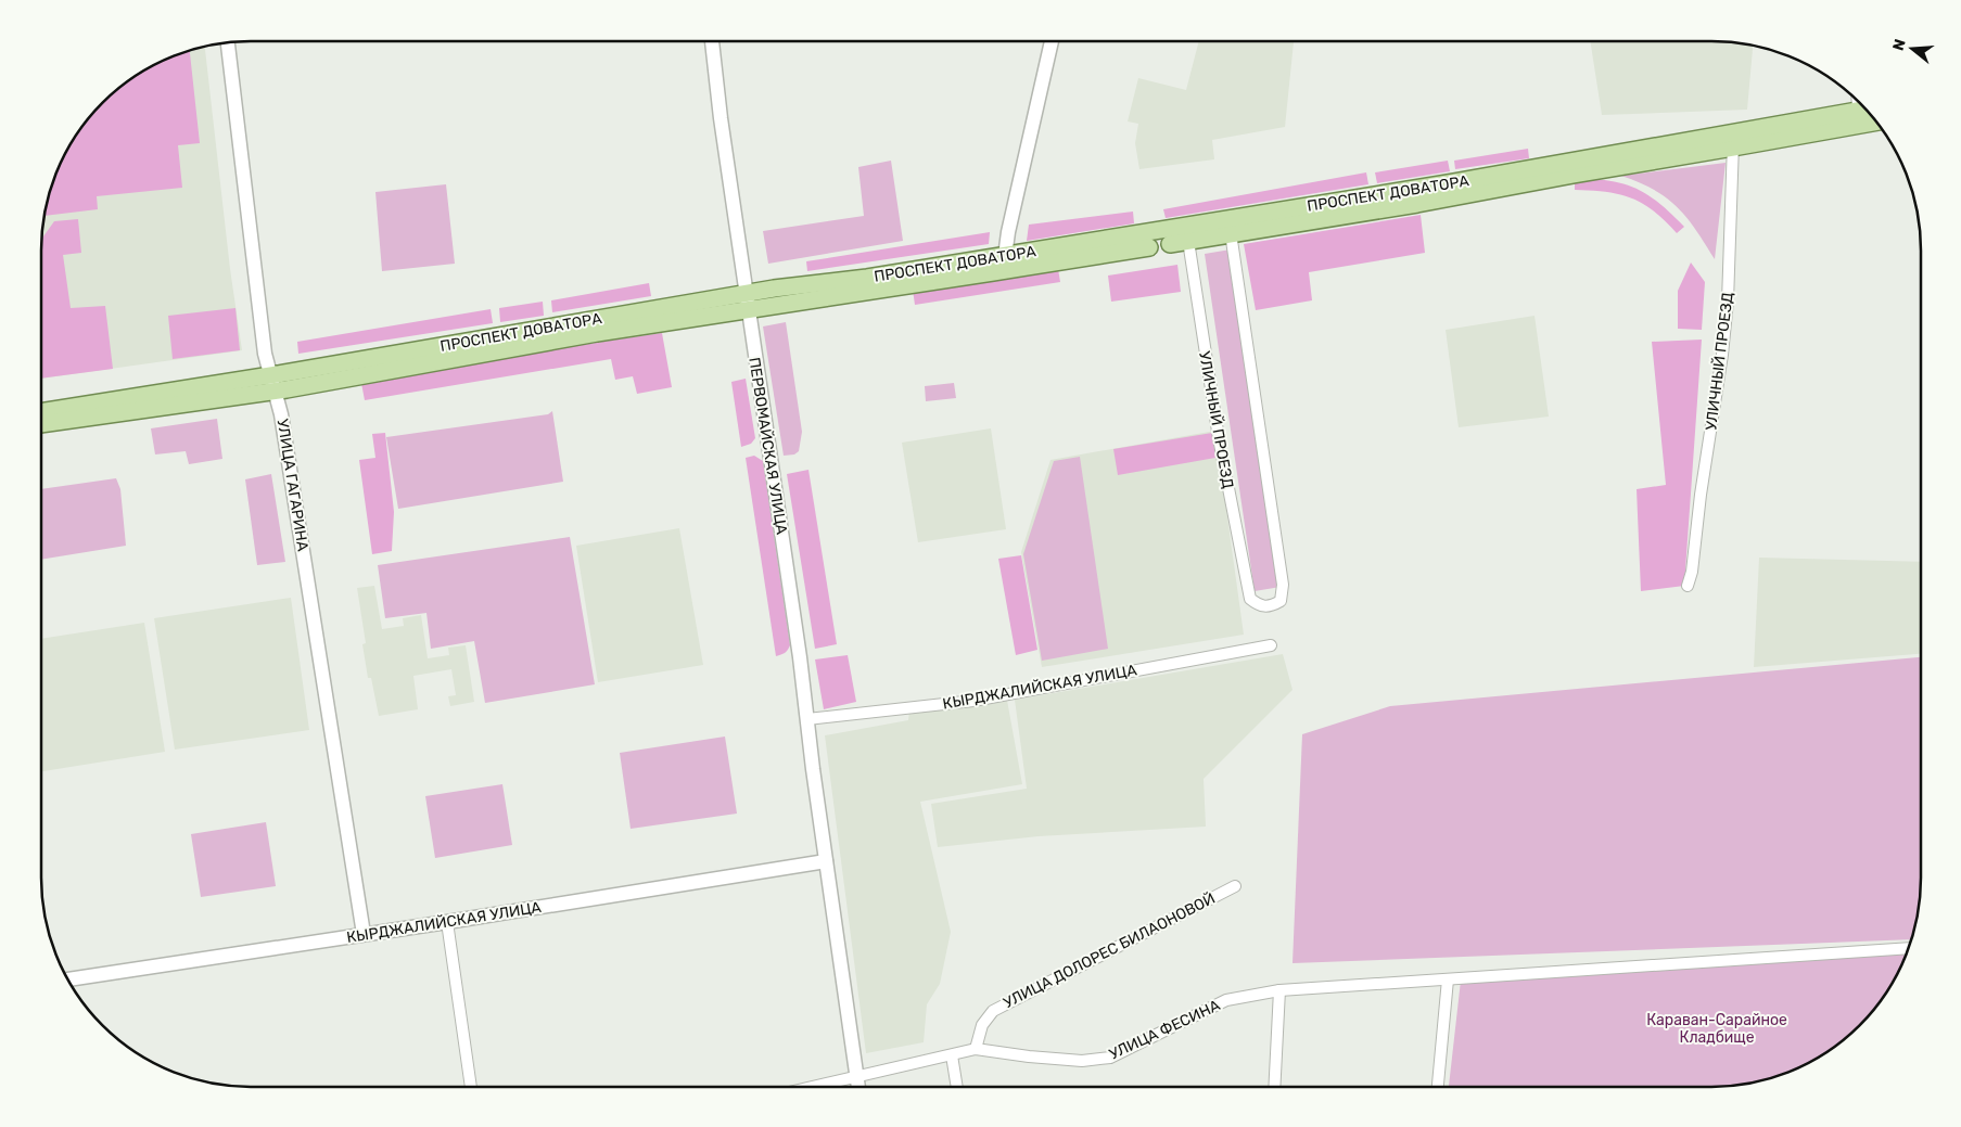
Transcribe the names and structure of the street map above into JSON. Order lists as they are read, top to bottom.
{
  "streets": {
    "main road": ["ПРОСПЕКТ ДОВАТОРА"],
    "street": [
      "УЛИЧНЫЙ ПРОЕЗД",
      "ПЕРВОМАЙСКАЯ УЛИЦА",
      "УЛИЦА ГАГАРИНА",
      "КЫРДЖАЛИЙСКАЯ УЛИЦА",
      "УЛИЦА ДОЛОРЕС БИЛАОНОВОЙ",
      "УЛИЦА ФЕСИНА"
    ]
  },
  "crossings": [
    ["ПРОСПЕКТ ДОВАТОРА", "УЛИЧНЫЙ ПРОЕЗД"],
    ["ПРОСПЕКТ ДОВАТОРА", "ПЕРВОМАЙСКАЯ УЛИЦА"],
    ["ПРОСПЕКТ ДОВАТОРА", "УЛИЦА ГАГАРИНА"],
    ["ПЕРВОМАЙСКАЯ УЛИЦА", "КЫРДЖАЛИЙСКАЯ УЛИЦА"],
    ["ПЕРВОМАЙСКАЯ УЛИЦА", "УЛИЦА ФЕСИНА"],
    ["УЛИЦА ГАГАРИНА", "КЫРДЖАЛИЙСКАЯ УЛИЦА"],
    ["УЛИЦА ДОЛОРЕС БИЛАОНОВОЙ", "УЛИЦА ФЕСИНА"]
  ],
  "parks": ["Караван-Сарайное Кладбище"],
  "north": "left"
}
